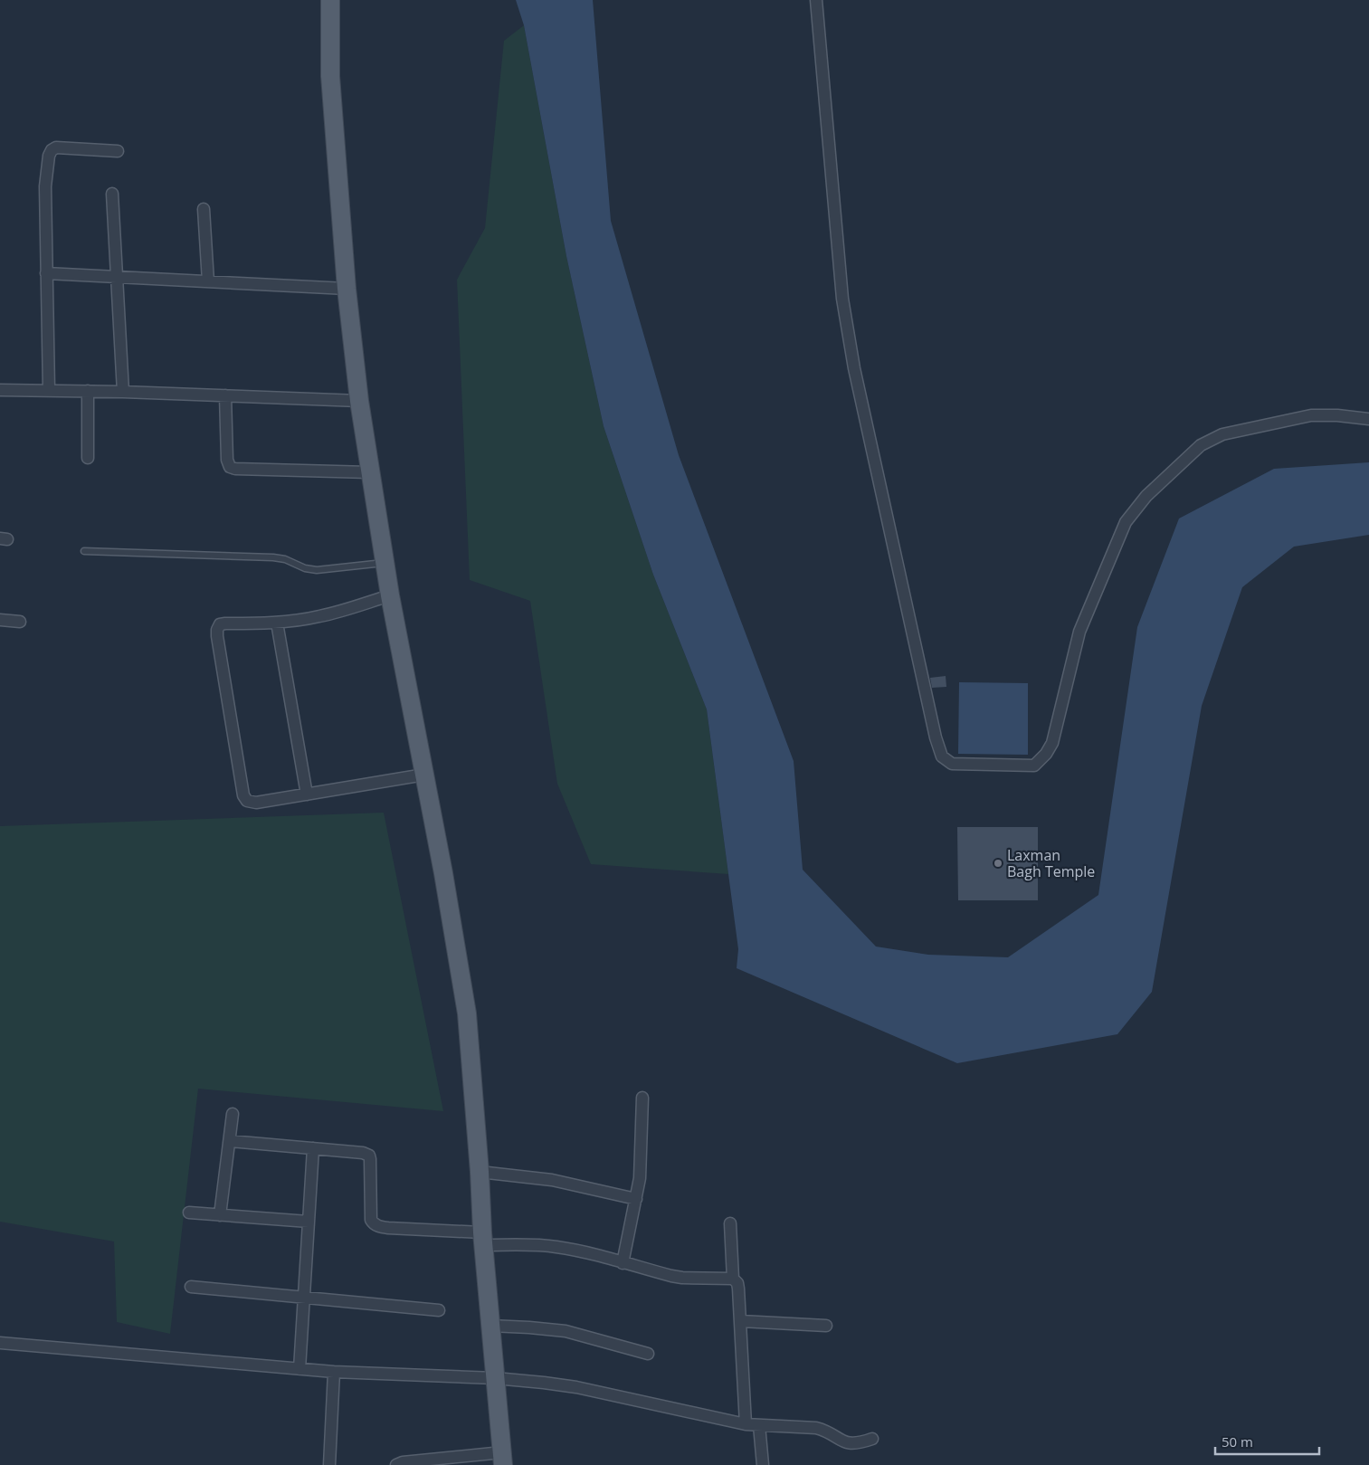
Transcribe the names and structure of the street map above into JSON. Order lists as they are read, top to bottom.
{
  "places": ["Laxman Bagh Temple"],
  "scale_bar": "50 m"
}
